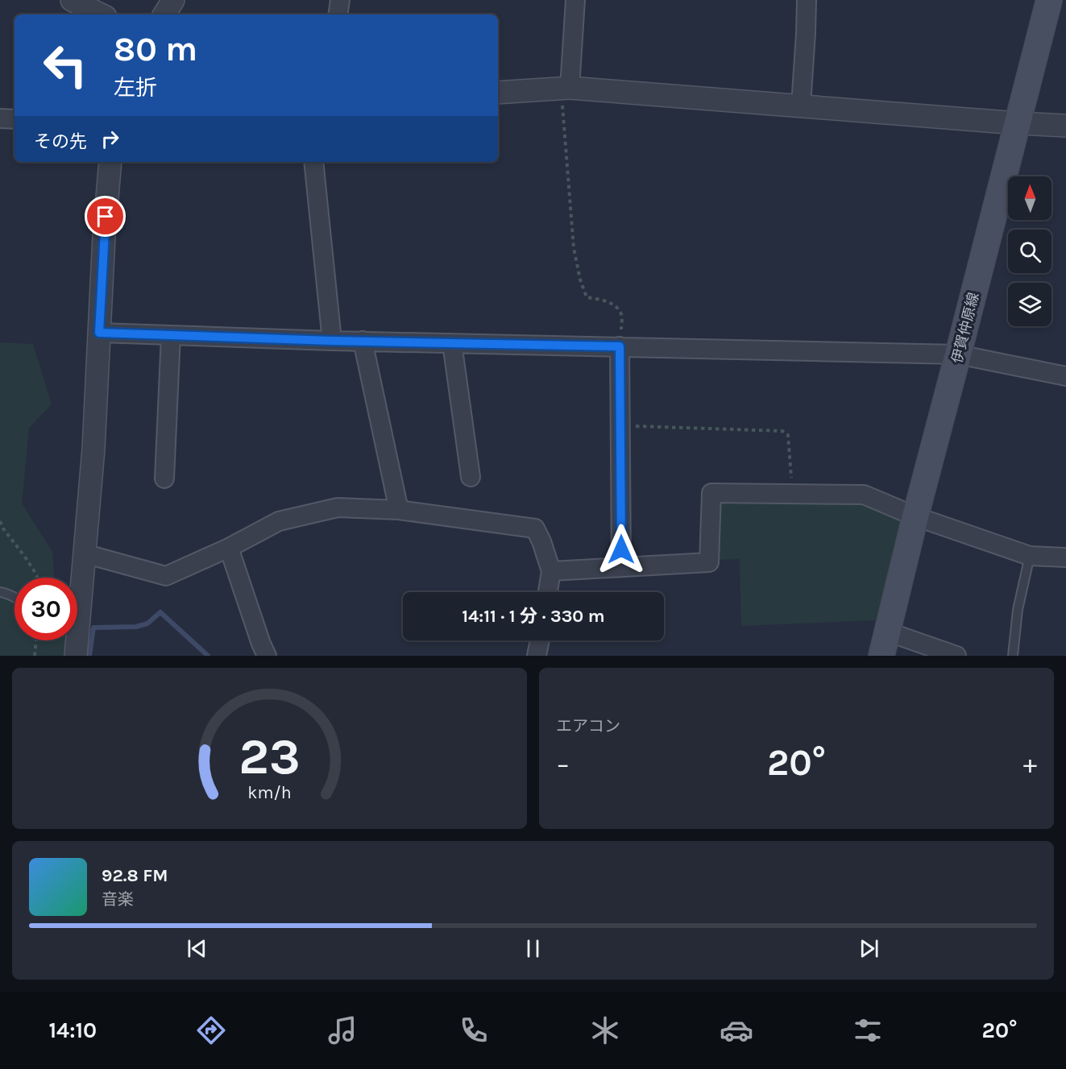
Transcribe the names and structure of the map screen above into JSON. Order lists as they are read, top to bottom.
{
  "streets": {
    "main road": ["伊賀仲原線"]
  },
  "north": "top",
  "page": {
    "turn": ["80 m", "左折"],
    "then": "その先",
    "limit": "30",
    "trip": "14:11 · 1 分 · 330 m",
    "tile": "エアコン",
    "heat": ["−", "20°", "+"],
    "song": ["92.8 FM", "音楽"],
    "tabs": ["14:10", "20°"],
    "gauge": ["23", "km/h"]
  }
}
